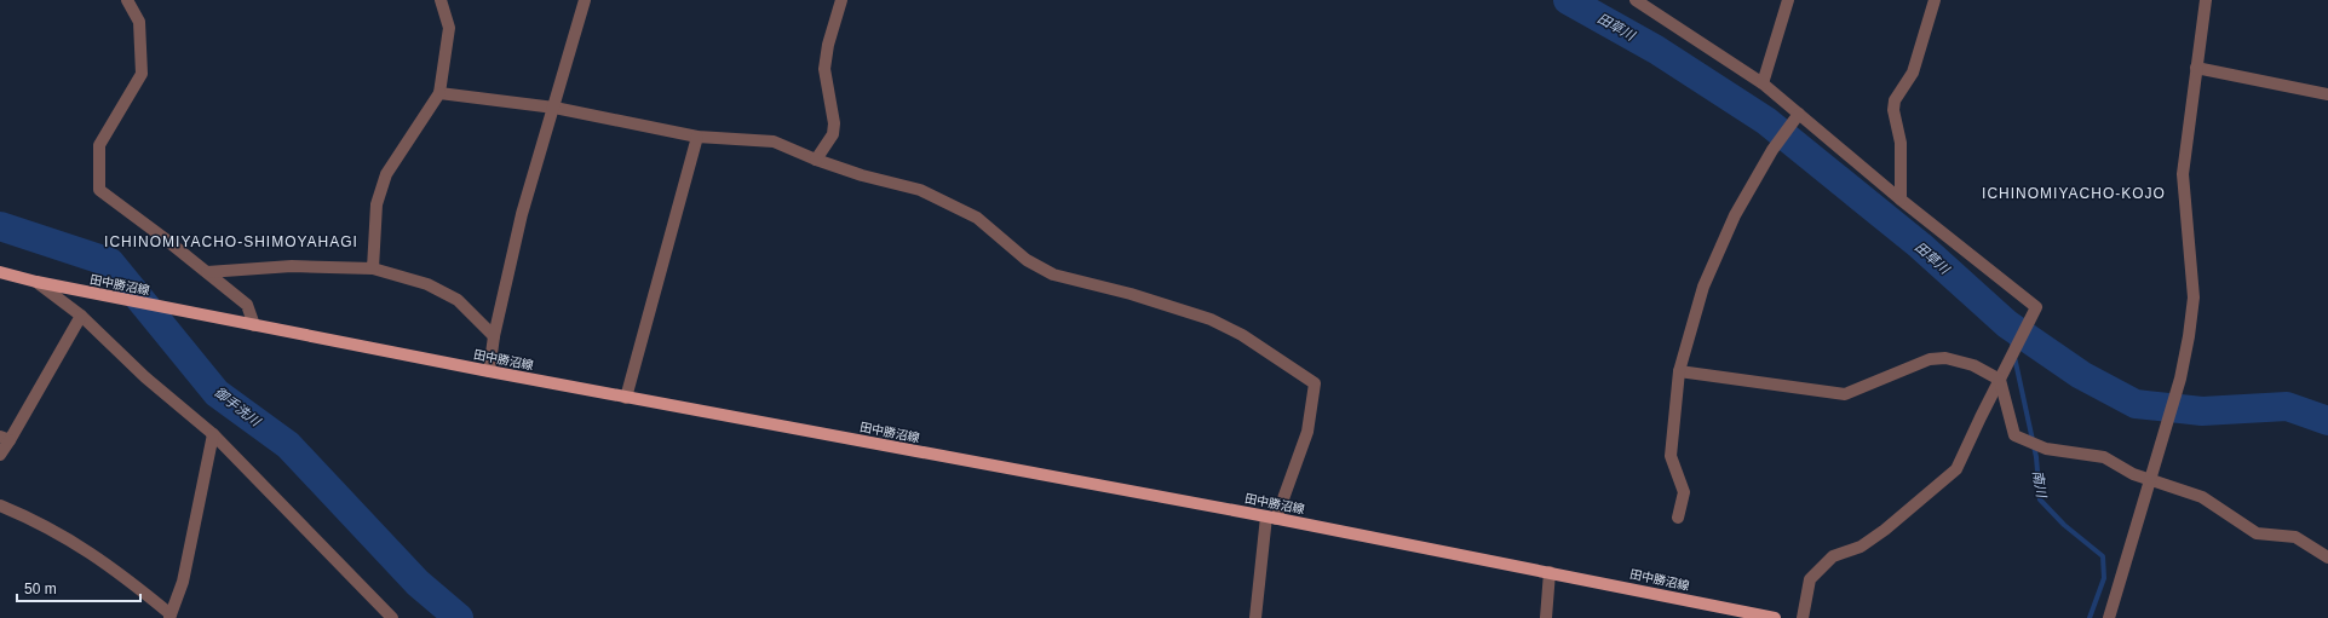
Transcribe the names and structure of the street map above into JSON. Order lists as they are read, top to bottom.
{
  "streets": {
    "main road": ["田中勝沼線"]
  },
  "districts": ["ICHINOMIYACHO-KOJO", "ICHINOMIYACHO-SHIMOYAHAGI"],
  "water": ["田草川", "御手洗川", "南川"],
  "scale_bar": "50 m"
}
